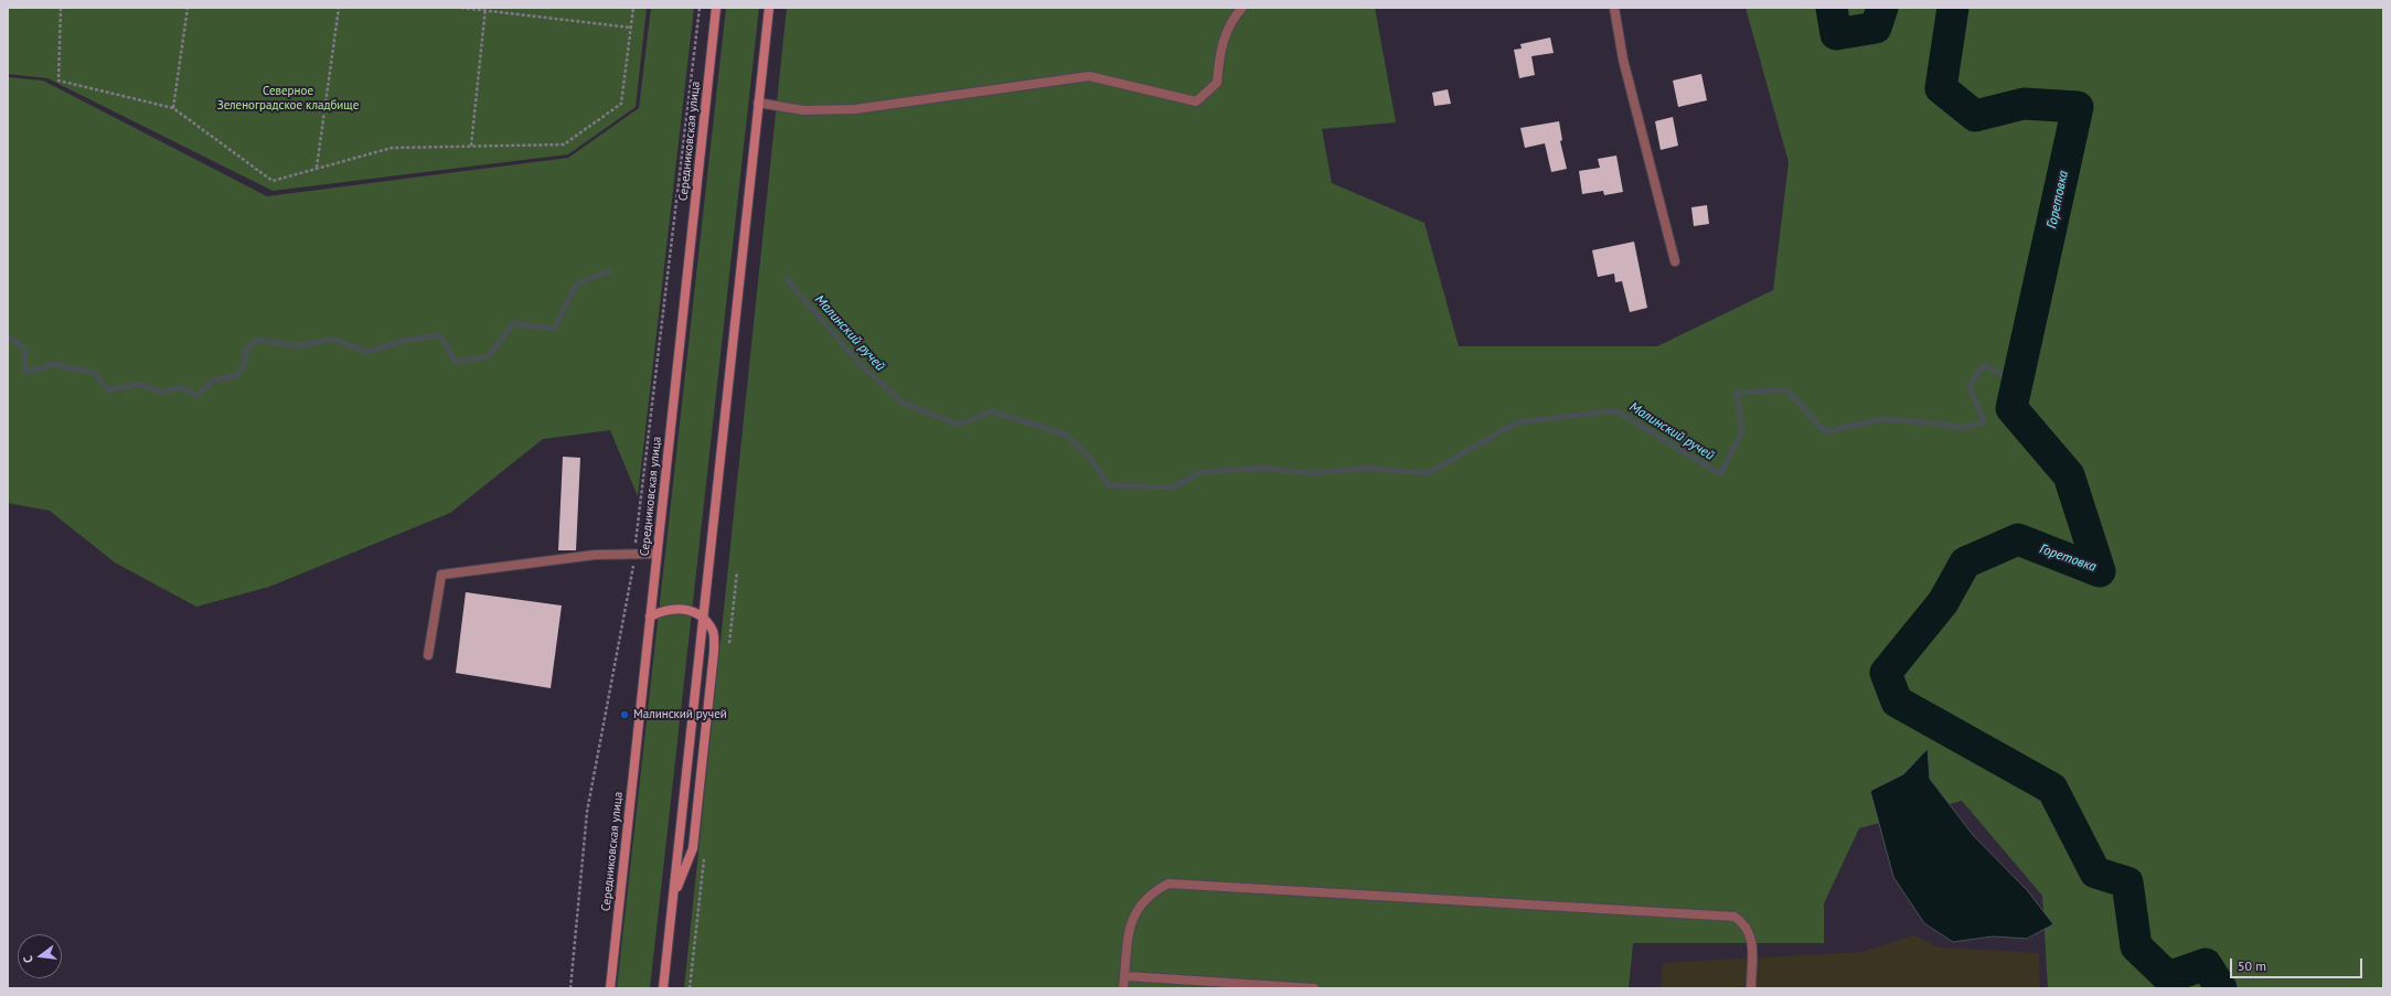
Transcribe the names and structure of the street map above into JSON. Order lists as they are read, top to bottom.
{
  "streets": {
    "street": ["Середниковская улица"]
  },
  "water": ["Горетовка", "Малинский ручей"],
  "parks": ["Северное Зеленоградское кладбище"],
  "places": ["Малинский ручей"],
  "scale_bar": "50 m",
  "north": "left"
}
